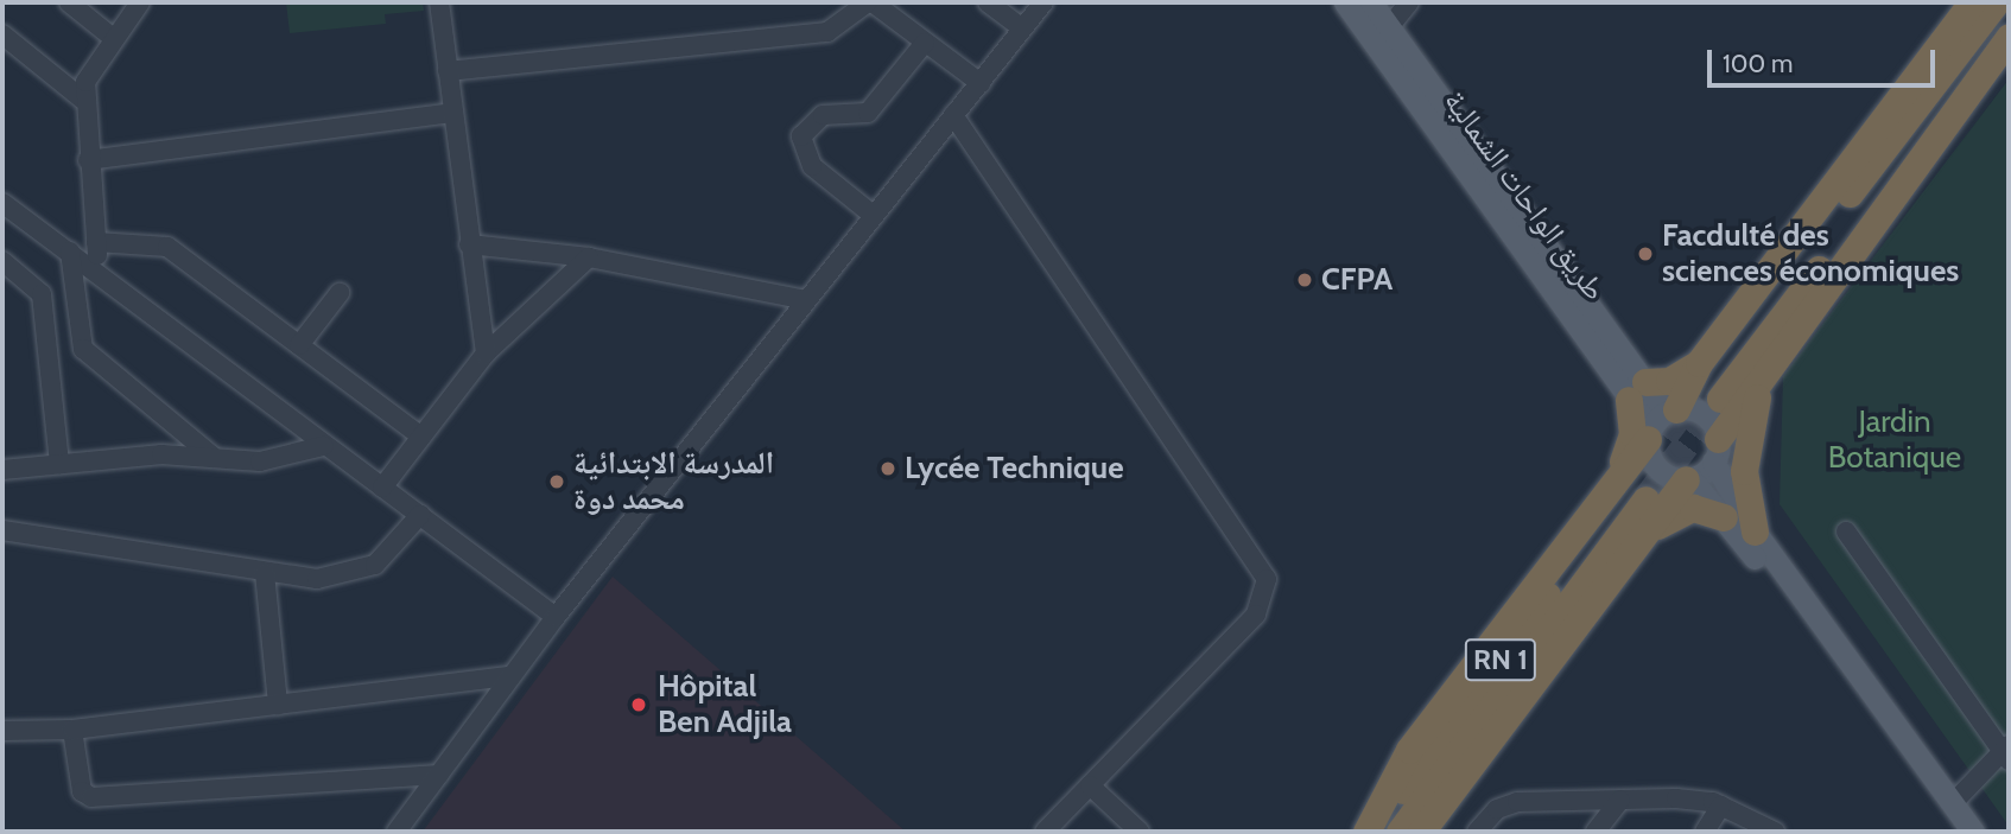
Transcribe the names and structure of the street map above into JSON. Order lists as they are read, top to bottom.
{
  "streets": {
    "highway": ["RN 1"],
    "main road": ["طريق الواحات الشمالية"]
  },
  "parks": ["Jardin Botanique"],
  "places": [
    "Facdulté des sciences économiques",
    "CFPA",
    "Lycée Technique",
    "المدرسة الابتدائية محمد دوة",
    "Hôpital Ben Adjila"
  ],
  "scale_bar": "100 m"
}
